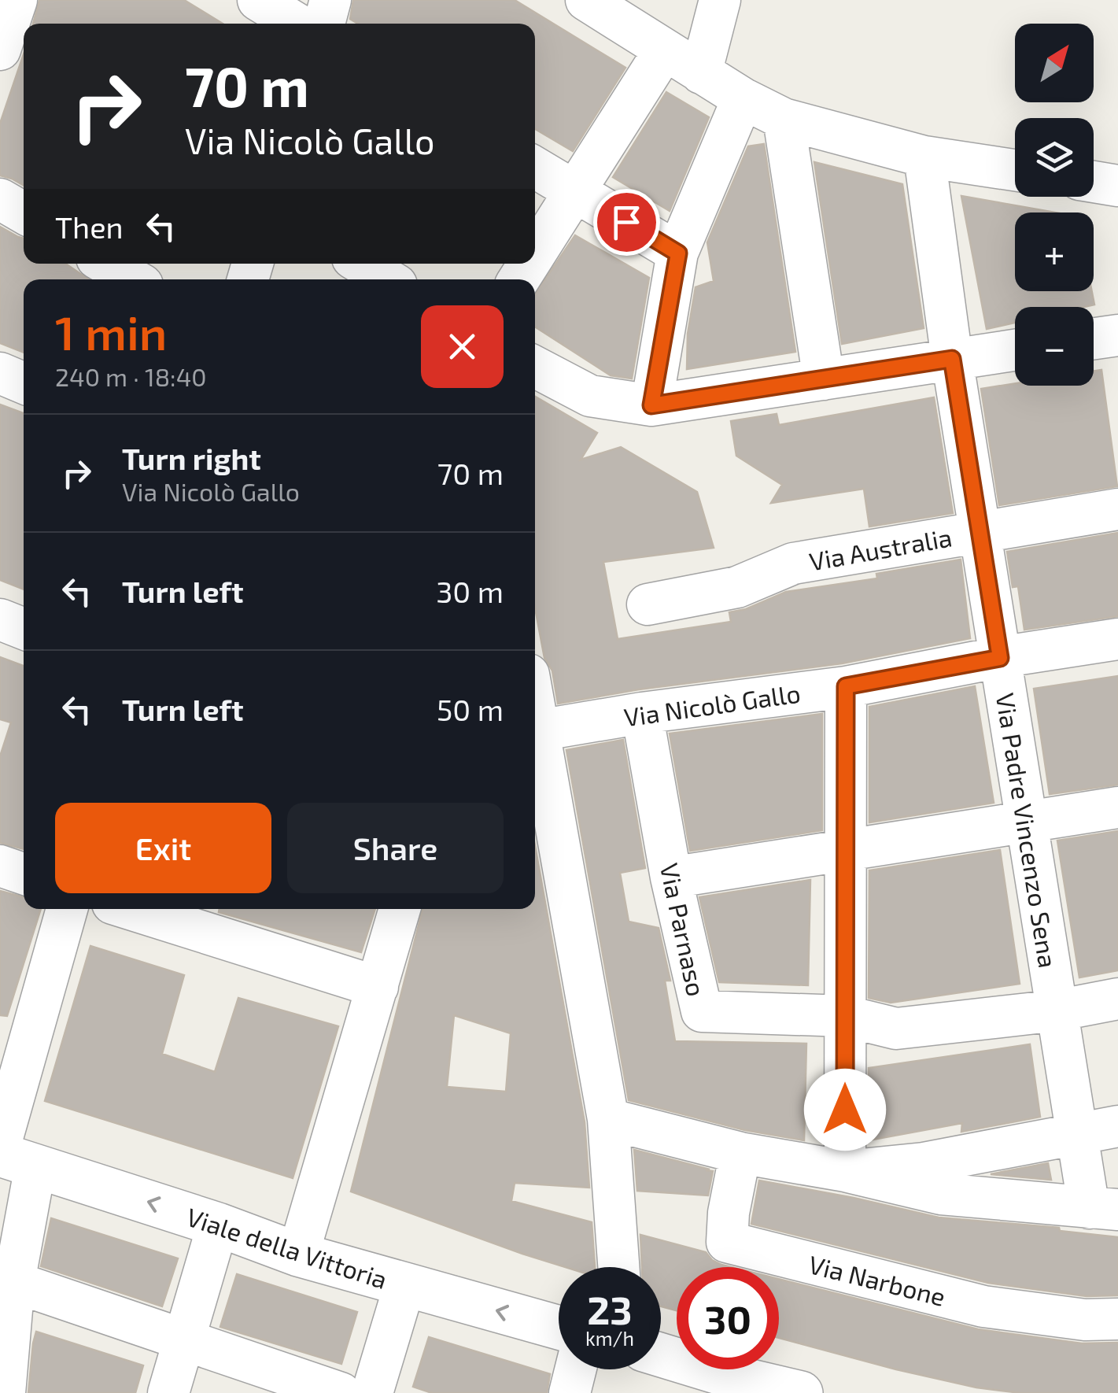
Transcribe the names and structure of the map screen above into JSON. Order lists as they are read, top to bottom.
{
  "streets": {
    "street": [
      "Via Australia",
      "Via Nicolò Gallo",
      "Via Padre Vincenzo Sena",
      "Via Parnaso",
      "Viale della Vittoria",
      "Via Narbone"
    ]
  },
  "crossings": [
    ["Via Australia", "Via Padre Vincenzo Sena"],
    ["Via Nicolò Gallo", "Via Padre Vincenzo Sena"],
    ["Via Nicolò Gallo", "Via Parnaso"],
    ["Via Padre Vincenzo Sena", "Via Parnaso"]
  ],
  "north": "top right",
  "page": {
    "map_buttons": ["+", "−"],
    "turn": ["70 m", "Via Nicolò Gallo"],
    "then": "Then",
    "heading": ["1 min", "240 m · 18:40"],
    "list": [
      {
        "name": "Turn right",
        "note": "Via Nicolò Gallo",
        "value": "70 m"
      },
      {
        "name": "Turn left",
        "value": "30 m"
      },
      {
        "name": "Turn left",
        "value": "50 m"
      }
    ],
    "buttons": ["Exit", "Share"],
    "speed": "23 km/h",
    "limit": "30"
  }
}
